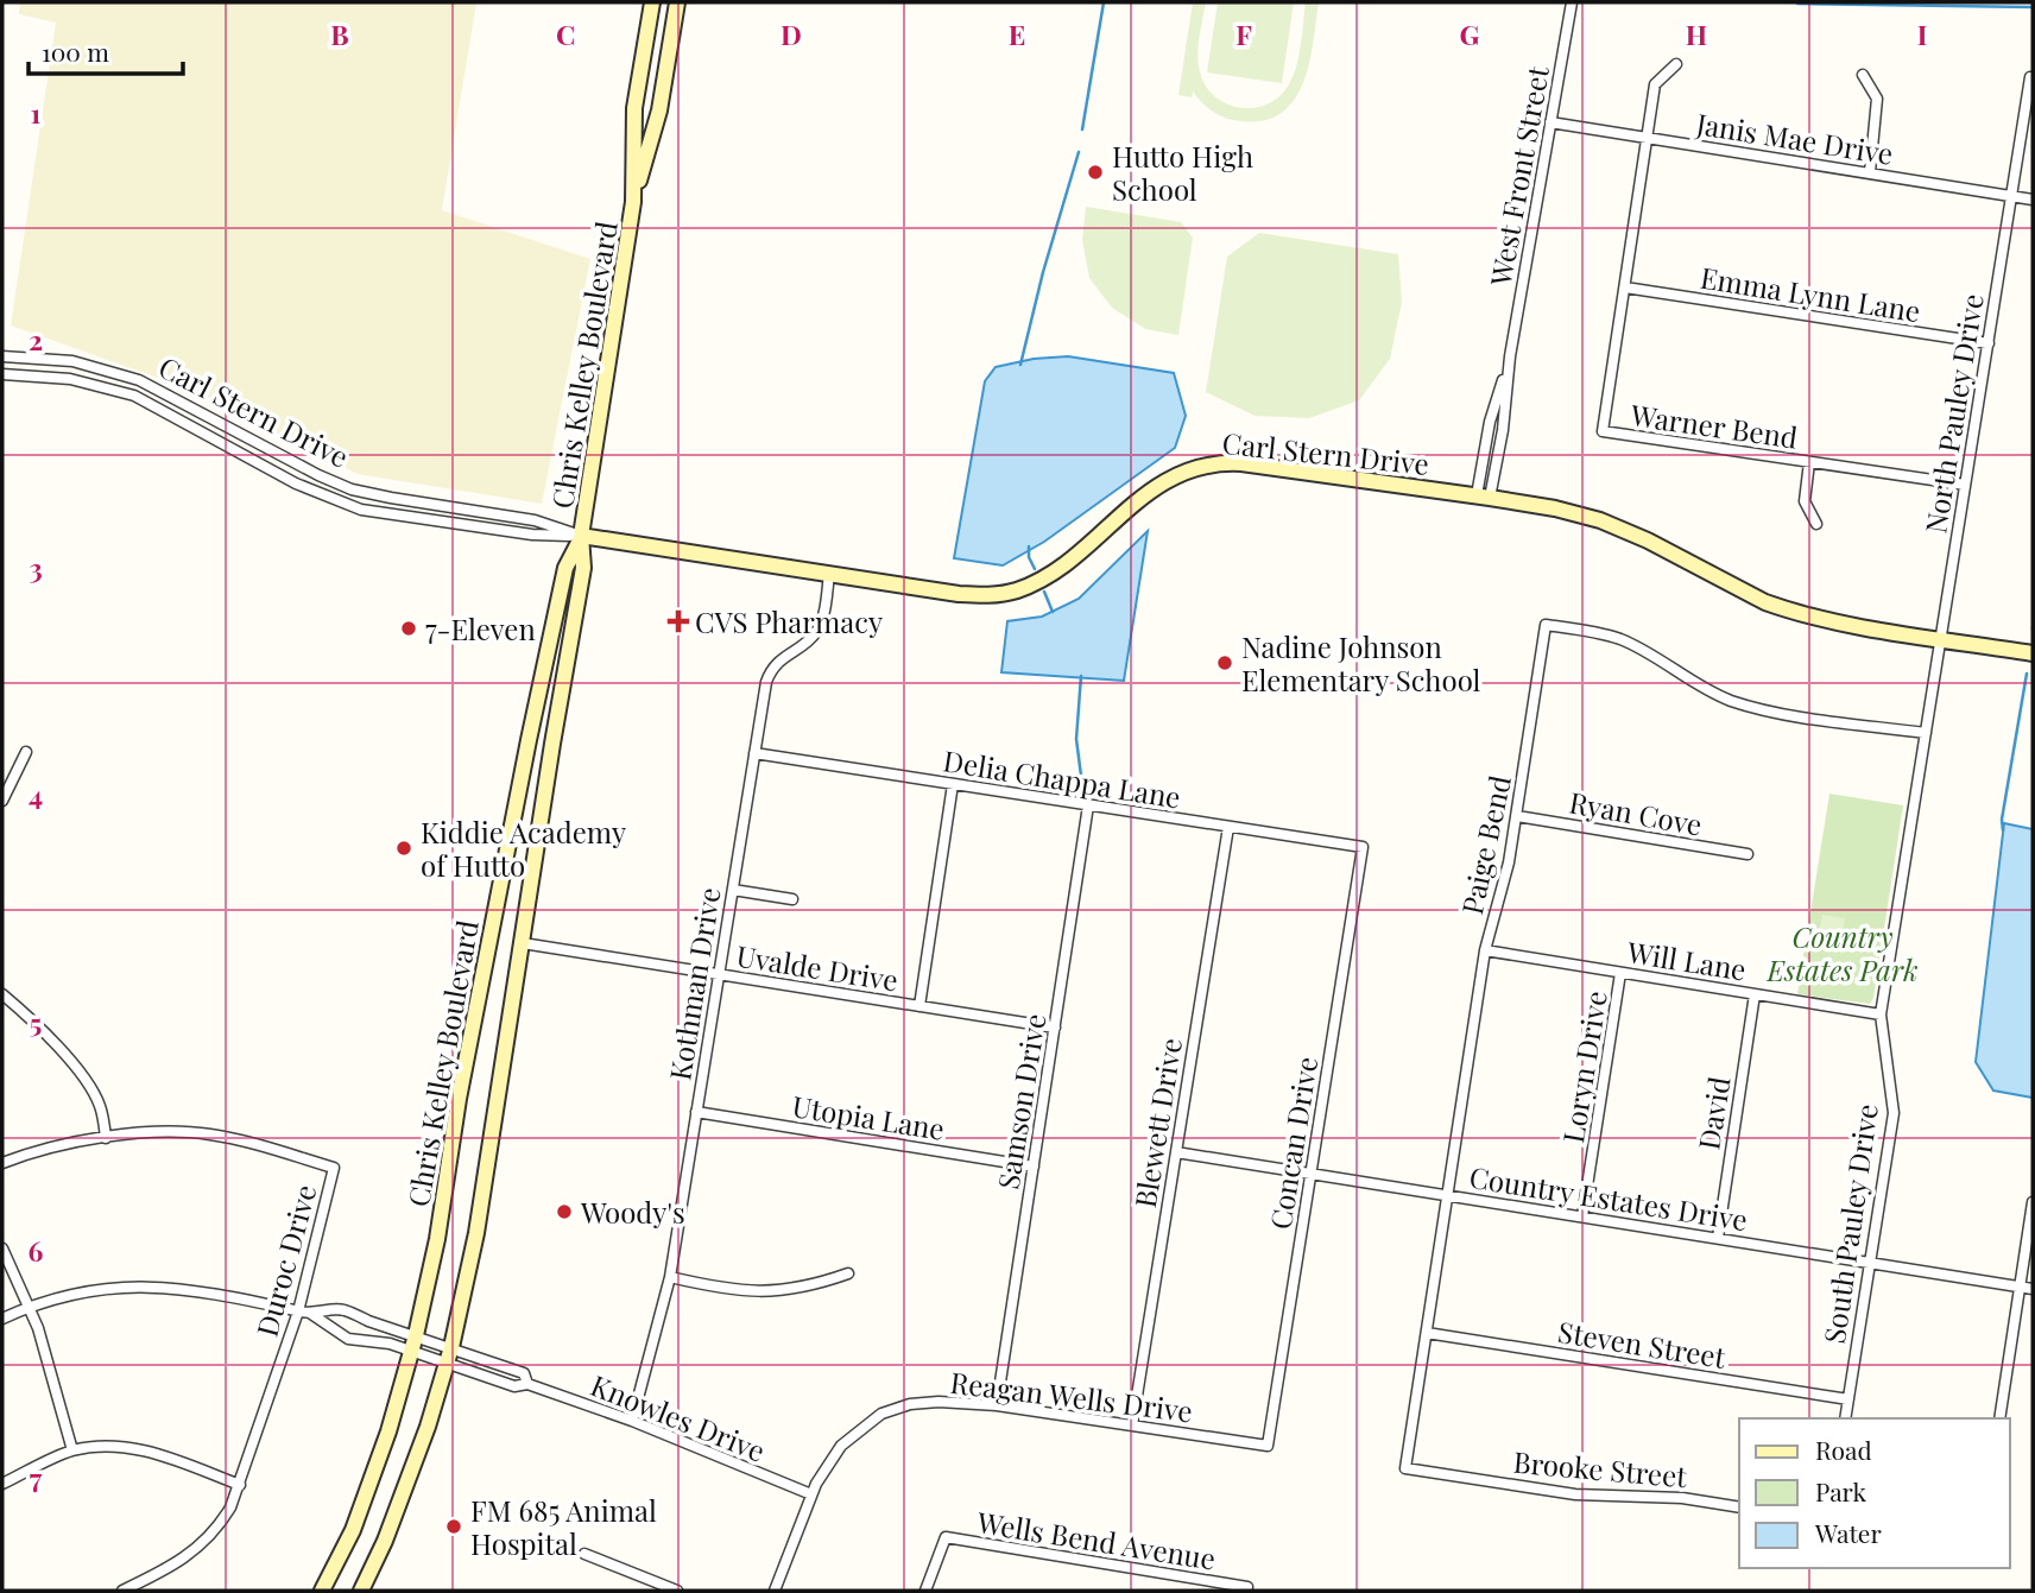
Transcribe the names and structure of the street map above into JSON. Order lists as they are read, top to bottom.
{
  "streets": {
    "main road": ["Chris Kelley Boulevard", "Carl Stern Drive"],
    "street": [
      "Janis Mae Drive",
      "West Front Street",
      "Emma Lynn Lane",
      "North Pauley Drive",
      "Warner Bend",
      "Delia Chappa Lane",
      "Ryan Cove",
      "Paige Bend",
      "Will Lane",
      "Uvalde Drive",
      "Kothman Drive",
      "Loryn Drive",
      "Samson Drive",
      "David",
      "Utopia Lane",
      "Blewett Drive",
      "Concan Drive",
      "Country Estates Drive",
      "South Pauley Drive",
      "Duroc Drive",
      "Steven Street",
      "Reagan Wells Drive",
      "Knowles Drive",
      "Brooke Street",
      "Wells Bend Avenue"
    ]
  },
  "crossings": [
    ["Janis Mae Drive", "West Front Street"],
    ["Janis Mae Drive", "North Pauley Drive"],
    ["Janis Mae Drive", "Warner Bend"],
    ["West Front Street", "Carl Stern Drive"],
    ["Emma Lynn Lane", "North Pauley Drive"],
    ["Emma Lynn Lane", "Warner Bend"],
    ["Chris Kelley Boulevard", "Carl Stern Drive"],
    ["Chris Kelley Boulevard", "Uvalde Drive"],
    ["Chris Kelley Boulevard", "Knowles Drive"],
    ["Carl Stern Drive", "North Pauley Drive"],
    ["Carl Stern Drive", "Kothman Drive"],
    ["Carl Stern Drive", "South Pauley Drive"],
    ["North Pauley Drive", "Warner Bend"],
    ["North Pauley Drive", "South Pauley Drive"],
    ["Delia Chappa Lane", "Kothman Drive"],
    ["Delia Chappa Lane", "Samson Drive"],
    ["Delia Chappa Lane", "Blewett Drive"],
    ["Delia Chappa Lane", "Concan Drive"],
    ["Ryan Cove", "Paige Bend"],
    ["Paige Bend", "Will Lane"],
    ["Paige Bend", "Country Estates Drive"],
    ["Paige Bend", "South Pauley Drive"],
    ["Paige Bend", "Steven Street"],
    ["Paige Bend", "Brooke Street"],
    ["Will Lane", "Loryn Drive"],
    ["Will Lane", "David"],
    ["Will Lane", "South Pauley Drive"],
    ["Uvalde Drive", "Kothman Drive"],
    ["Uvalde Drive", "Samson Drive"],
    ["Kothman Drive", "Utopia Lane"],
    ["Kothman Drive", "Knowles Drive"],
    ["Loryn Drive", "Country Estates Drive"],
    ["Samson Drive", "Utopia Lane"],
    ["Samson Drive", "Reagan Wells Drive"],
    ["David", "Country Estates Drive"],
    ["Blewett Drive", "Country Estates Drive"],
    ["Blewett Drive", "Reagan Wells Drive"],
    ["Concan Drive", "Country Estates Drive"],
    ["Concan Drive", "Reagan Wells Drive"],
    ["Country Estates Drive", "South Pauley Drive"],
    ["South Pauley Drive", "Steven Street"],
    ["Duroc Drive", "Knowles Drive"],
    ["Reagan Wells Drive", "Knowles Drive"]
  ],
  "parks": ["Country Estates Park"],
  "places": {
    "other": [
      "Hutto High School",
      "7-Eleven",
      "Nadine Johnson Elementary School",
      "Kiddie Academy of Hutto",
      "Woody's",
      "FM 685 Animal Hospital"
    ],
    "health": ["CVS Pharmacy"]
  },
  "legend": ["Road", "Park", "Water"],
  "scale_bar": "100 m",
  "grid": {
    "columns": [
      "B",
      "C",
      "D",
      "E",
      "F",
      "G",
      "H",
      "I"
    ],
    "rows": [
      "1",
      "2",
      "3",
      "4",
      "5",
      "6",
      "7"
    ]
  }
}
